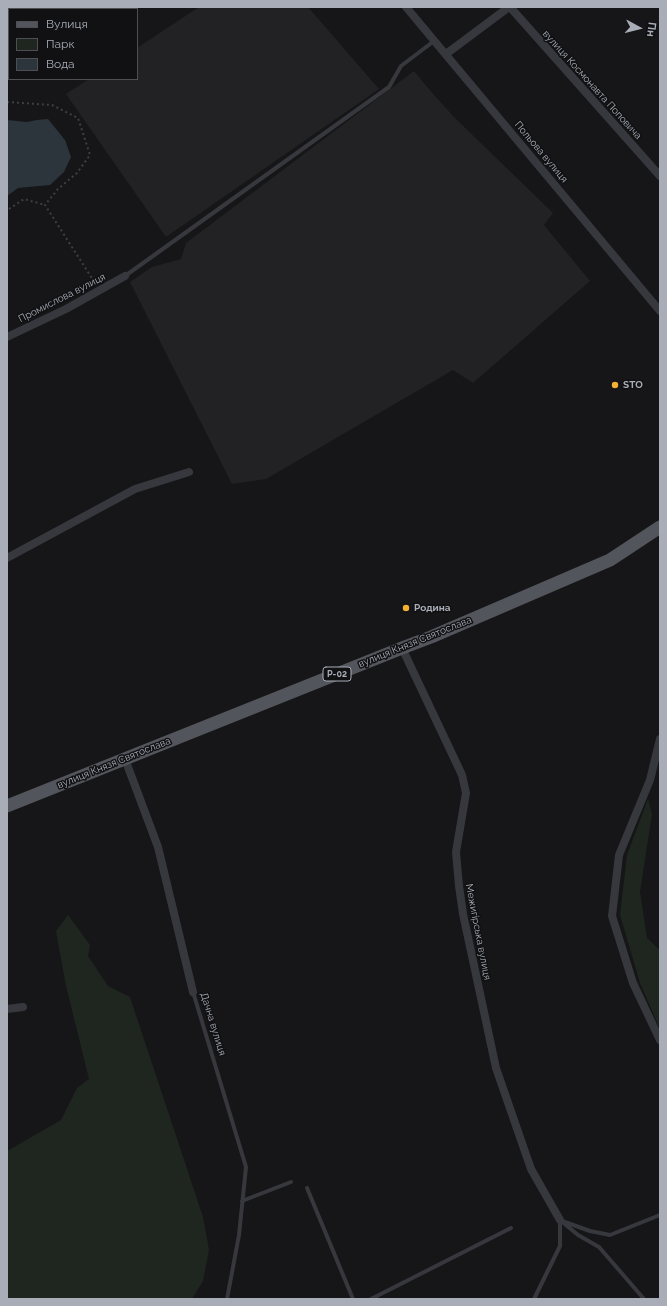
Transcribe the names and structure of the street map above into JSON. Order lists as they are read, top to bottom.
{
  "streets": {
    "main road": ["вулиця Князя Святослава", "Р-02"],
    "street": [
      "вулиця Космонавта Поповича",
      "Польова вулиця",
      "Промислова вулиця",
      "Межигірська вулиця",
      "Дачна вулиця"
    ]
  },
  "crossings": [
    ["вулиця Князя Святослава", "Межигірська вулиця"],
    ["вулиця Князя Святослава", "Дачна вулиця"]
  ],
  "places": ["STO", "Родина"],
  "legend": ["Вулиця", "Парк", "Вода"],
  "north": "right"
}
